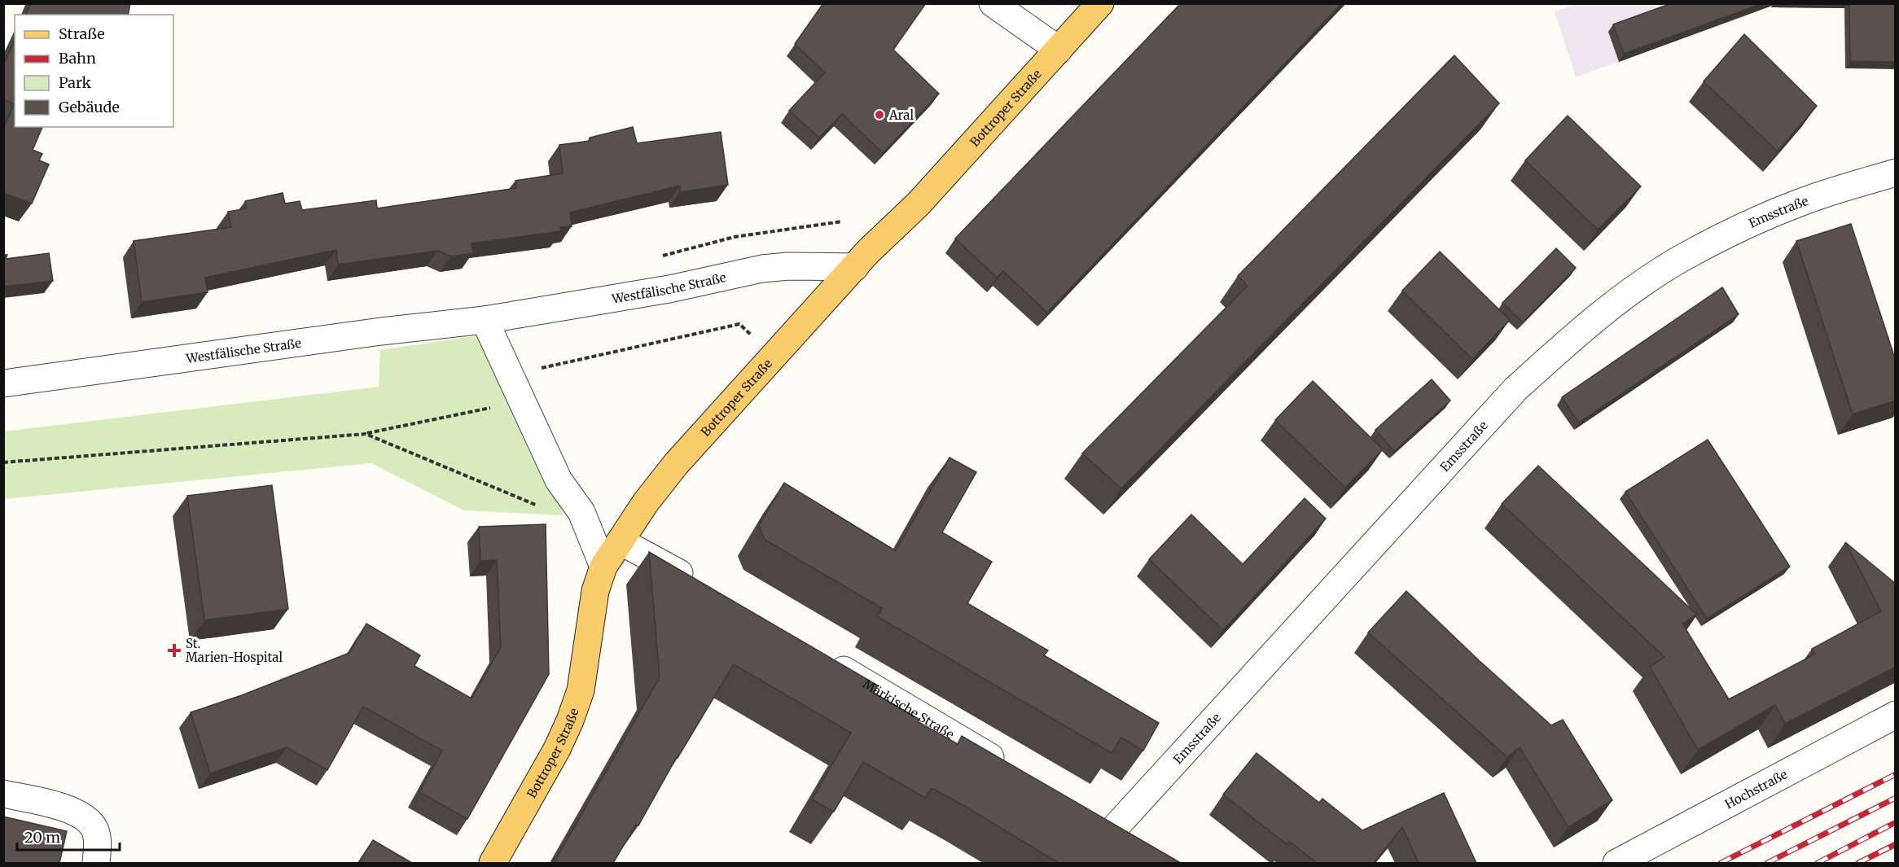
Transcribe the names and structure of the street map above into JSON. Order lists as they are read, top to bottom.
{
  "streets": {
    "main road": ["Bottroper Straße"],
    "street": [
      "Emsstraße",
      "Westfälische Straße",
      "Märkische Straße",
      "Hochstraße"
    ]
  },
  "crossings": [
    ["Bottroper Straße", "Westfälische Straße"]
  ],
  "places": {
    "other": ["Aral"],
    "health": ["St. Marien-Hospital"]
  },
  "legend": [
    "Straße",
    "Bahn",
    "Park",
    "Gebäude"
  ],
  "scale_bar": "20 m"
}
